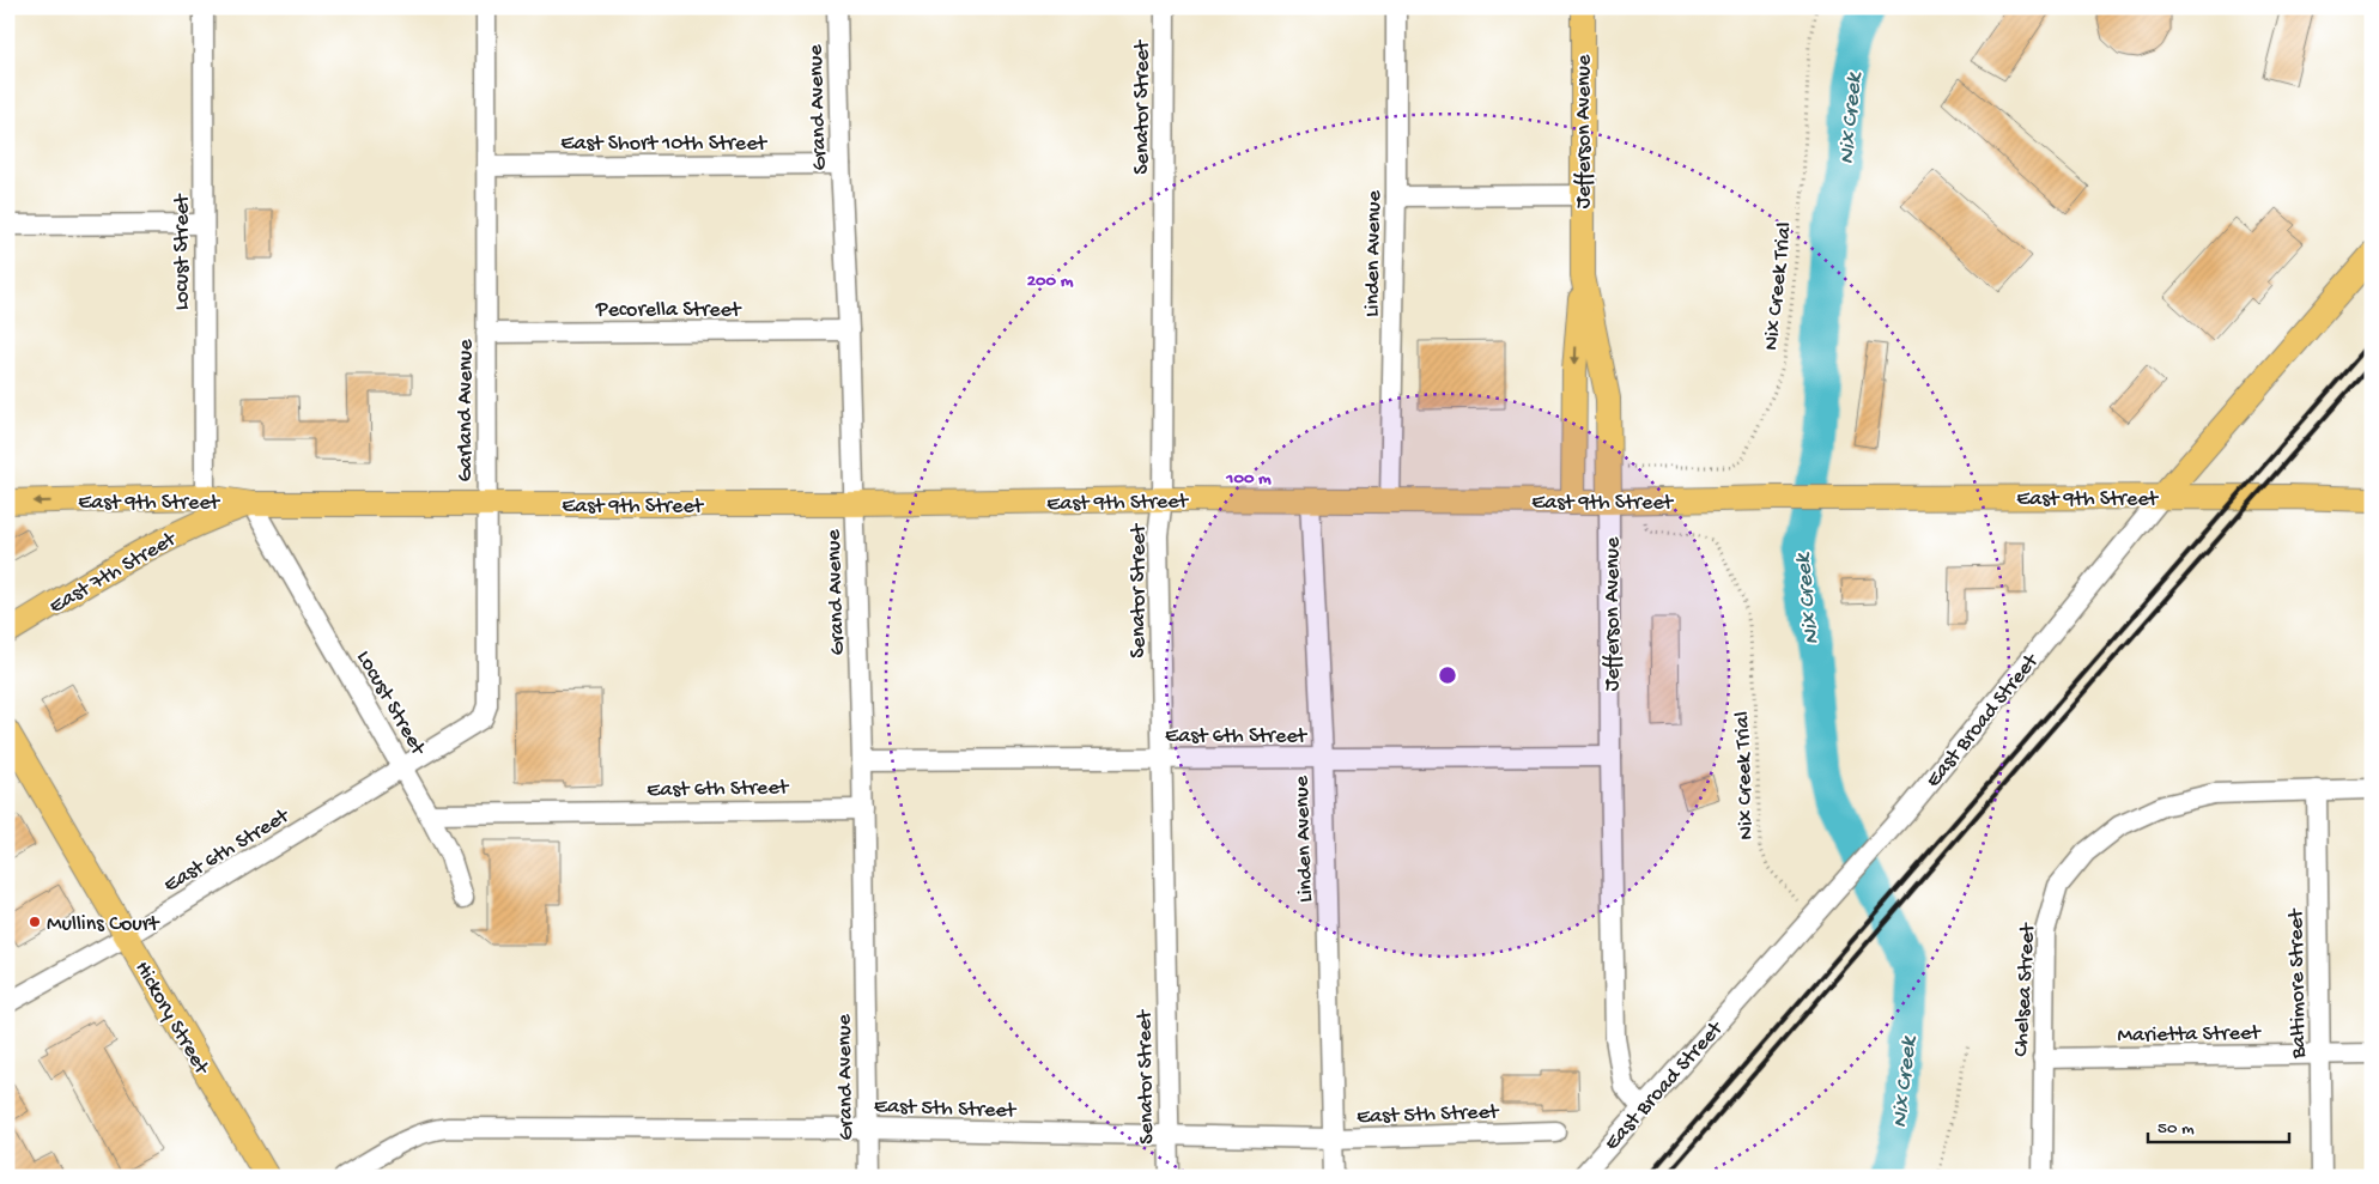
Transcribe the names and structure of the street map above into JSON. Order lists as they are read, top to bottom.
{
  "streets": {
    "main road": [
      "Jefferson Avenue",
      "East 9th Street",
      "East 7th Street",
      "East Broad Street",
      "Hickory Street"
    ],
    "street": [
      "Grand Avenue",
      "Senator Street",
      "East Short 10th Street",
      "Locust Street",
      "Linden Avenue",
      "Pecorella Street",
      "Garland Avenue",
      "East 6th Street",
      "Baltimore Street",
      "Chelsea Street",
      "Marietta Street",
      "East 5th Street"
    ],
    "path": ["Nix Creek Trial"]
  },
  "crossings": [
    ["Grand Avenue", "East Short 10th Street"],
    ["Grand Avenue", "Pecorella Street"],
    ["Grand Avenue", "East 9th Street"],
    ["Grand Avenue", "East 6th Street"],
    ["Grand Avenue", "East 5th Street"],
    ["Senator Street", "East 9th Street"],
    ["Senator Street", "East 6th Street"],
    ["Senator Street", "East 5th Street"],
    ["Jefferson Avenue", "East 9th Street"],
    ["Jefferson Avenue", "East Broad Street"],
    ["Jefferson Avenue", "East 6th Street"],
    ["East Short 10th Street", "Garland Avenue"],
    ["Locust Street", "Garland Avenue"],
    ["Locust Street", "East 9th Street"],
    ["Locust Street", "East 7th Street"],
    ["Locust Street", "East 6th Street"],
    ["Linden Avenue", "East 9th Street"],
    ["Linden Avenue", "East 6th Street"],
    ["Linden Avenue", "East 5th Street"],
    ["Pecorella Street", "Garland Avenue"],
    ["Garland Avenue", "East 9th Street"],
    ["Garland Avenue", "East 6th Street"],
    ["East 9th Street", "East 7th Street"],
    ["East 9th Street", "East Broad Street"],
    ["East 6th Street", "Hickory Street"],
    ["Baltimore Street", "Chelsea Street"],
    ["Baltimore Street", "Marietta Street"],
    ["Chelsea Street", "Marietta Street"]
  ],
  "water": ["Nix Creek"],
  "places": ["Mullins Court"],
  "scale_bar": "50 m",
  "rings": ["200 m", "100 m"]
}
